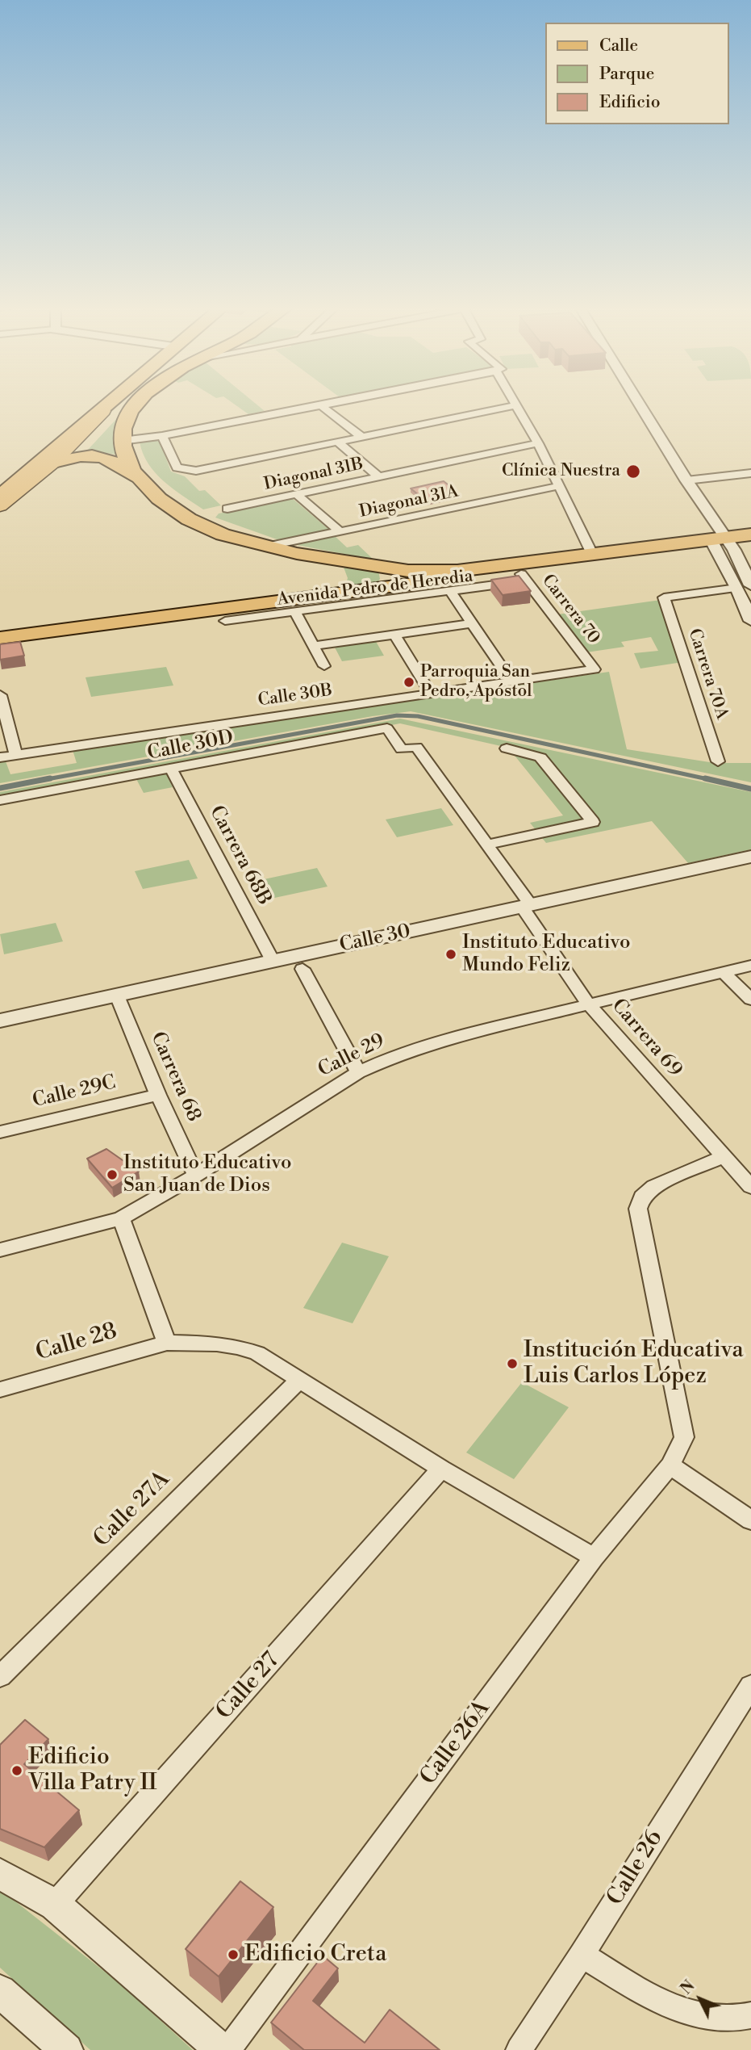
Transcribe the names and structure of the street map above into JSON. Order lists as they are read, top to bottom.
{
  "streets": {
    "highway": ["Avenida Pedro de Heredia"],
    "street": [
      "Diagonal 31B",
      "Diagonal 31A",
      "Carrera 70",
      "Carrera 70A",
      "Calle 30B",
      "Calle 30D",
      "Carrera 68B",
      "Calle 30",
      "Carrera 69",
      "Calle 29",
      "Carrera 68",
      "Calle 29C",
      "Calle 28",
      "Calle 27A",
      "Calle 27",
      "Calle 26A",
      "Calle 26"
    ]
  },
  "crossings": [
    ["Avenida Pedro de Heredia", "Carrera 70"],
    ["Carrera 70", "Calle 30B"],
    ["Calle 30D", "Carrera 68B"],
    ["Calle 30D", "Carrera 69"],
    ["Carrera 68B", "Calle 30"],
    ["Calle 30", "Carrera 69"],
    ["Calle 30", "Carrera 68"],
    ["Carrera 69", "Calle 29"],
    ["Carrera 69", "Calle 26A"],
    ["Calle 29", "Carrera 68"],
    ["Carrera 68", "Calle 29C"],
    ["Calle 28", "Calle 27A"],
    ["Calle 28", "Calle 27"],
    ["Calle 28", "Calle 26A"]
  ],
  "places": [
    "Clínica Nuestra",
    "Parroquia San Pedro, Apóstol",
    "Instituto Educativo Mundo Feliz",
    "Instituto Educativo San Juan de Dios",
    "Institución Educativa Luis Carlos López",
    "Edificio Villa Patry II",
    "Edificio Creta"
  ],
  "legend": ["Calle", "Parque", "Edificio"],
  "north": "top left"
}
